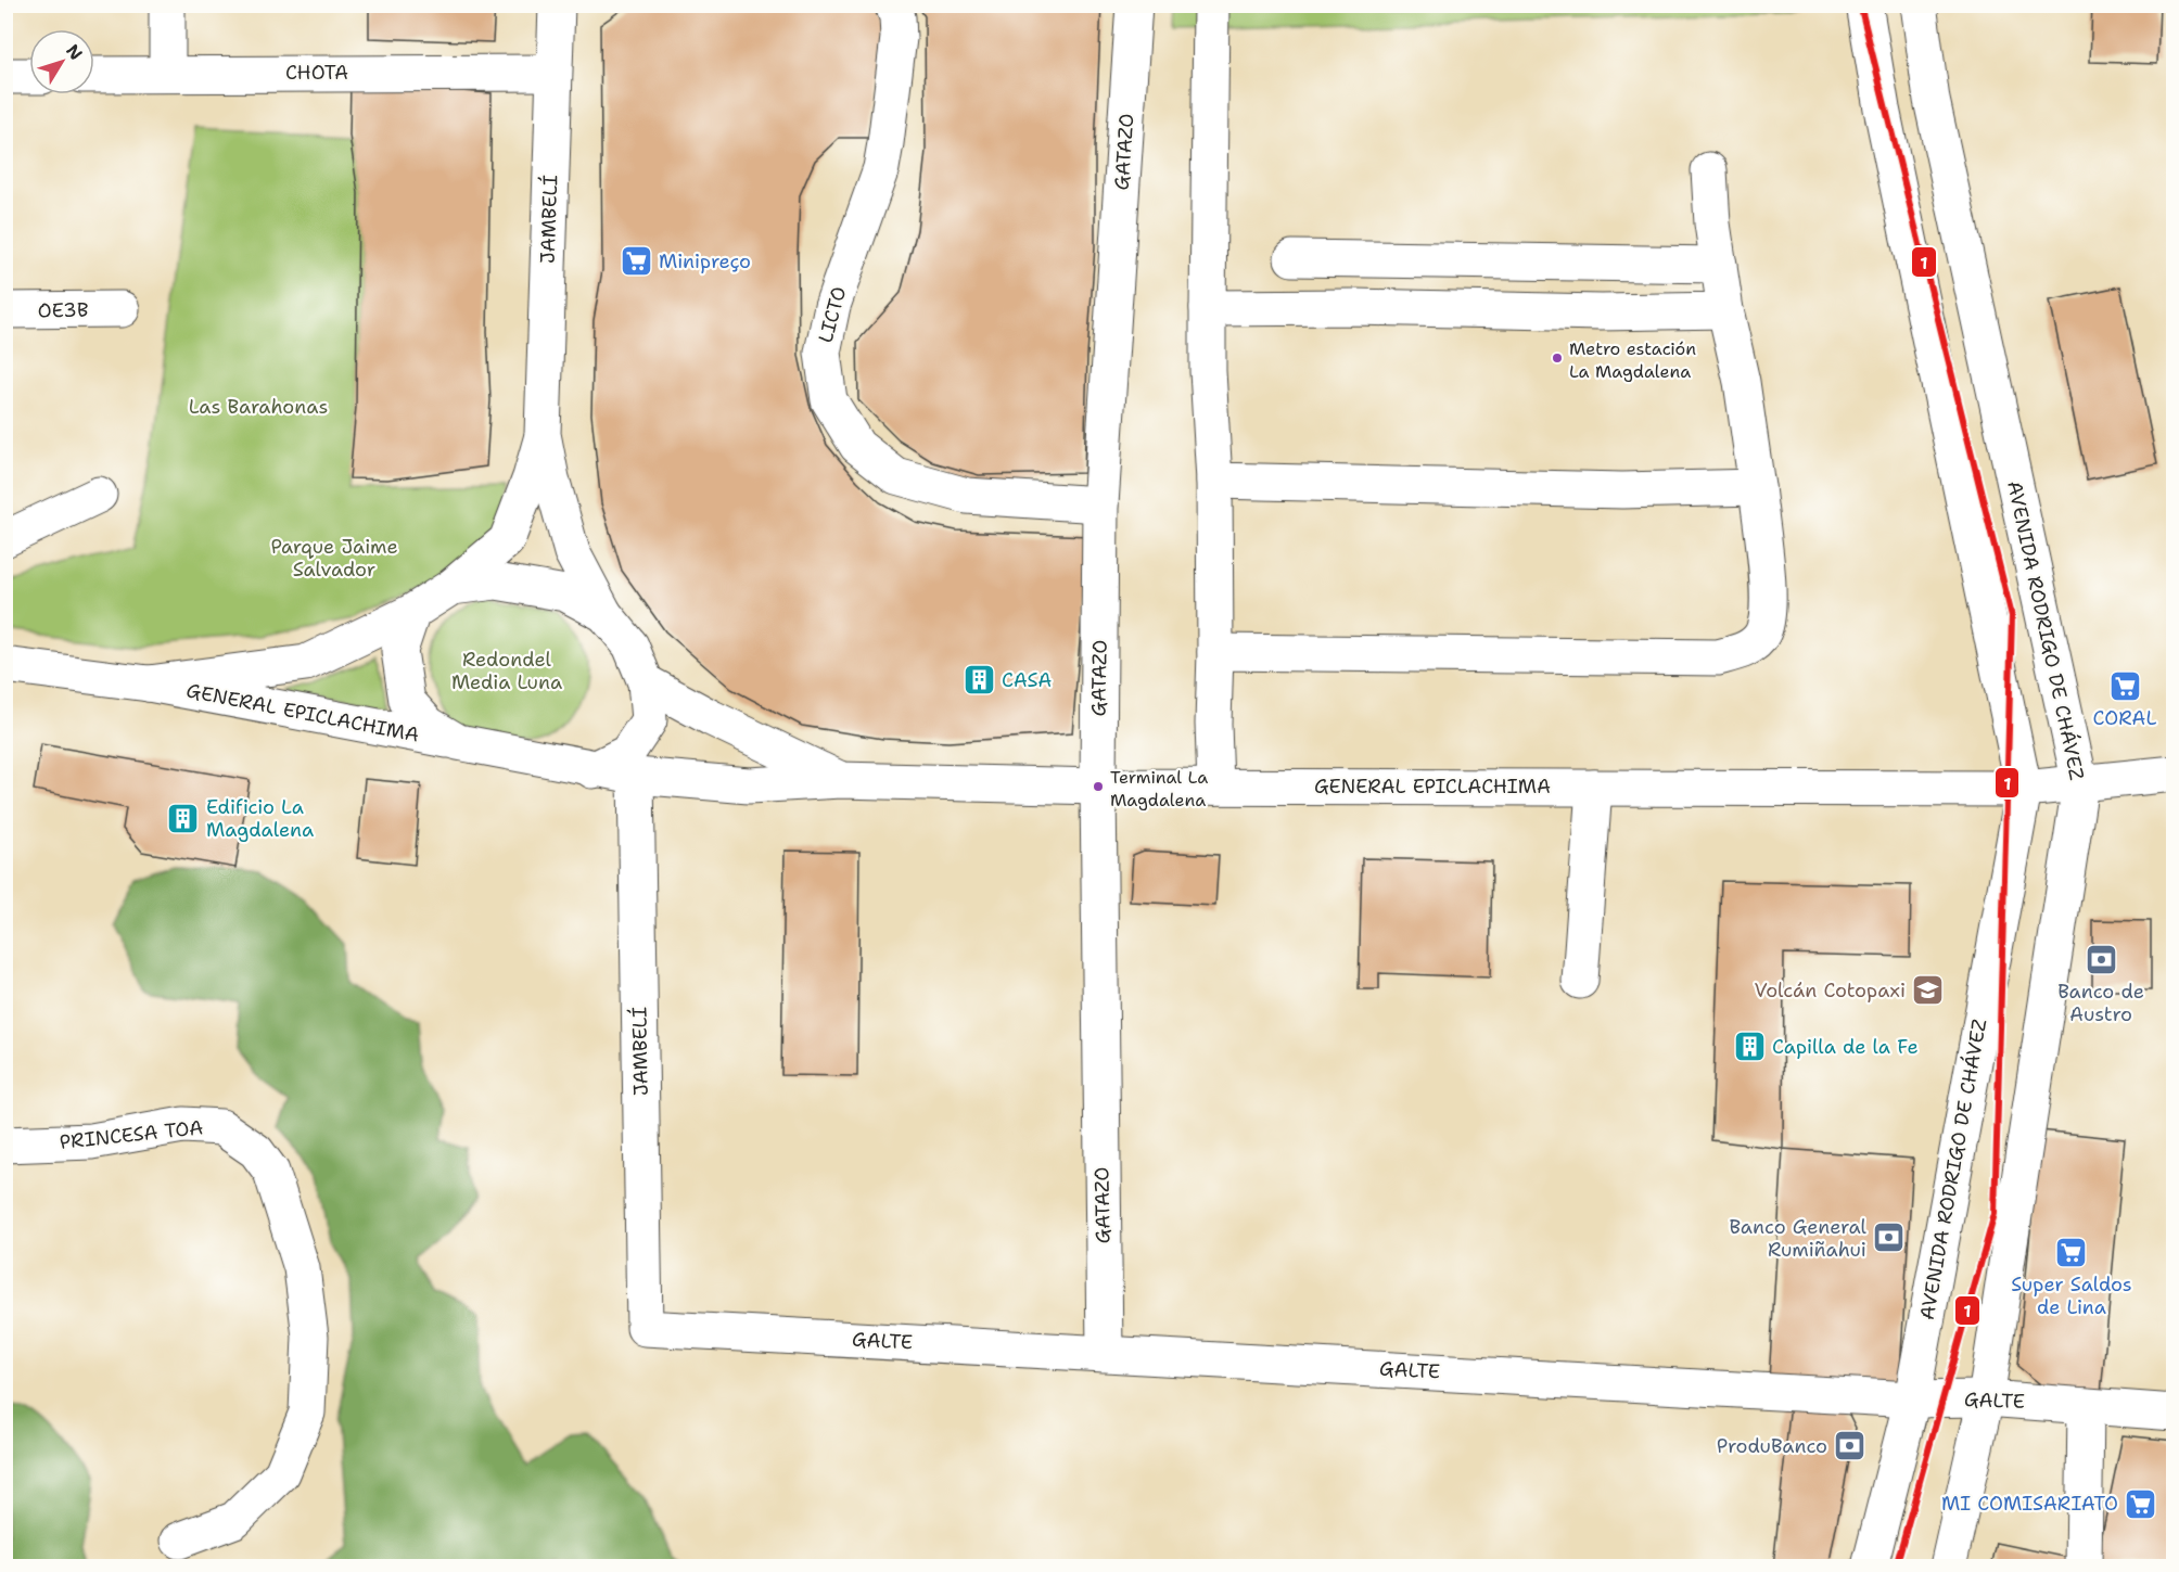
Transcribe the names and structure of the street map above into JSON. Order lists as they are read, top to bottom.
{
  "streets": {
    "street": [
      "CHOTA",
      "GATAZO",
      "JAMBELÍ",
      "OE3B",
      "LICTO",
      "AVENIDA RODRIGO DE CHÁVEZ",
      "GENERAL EPICLACHIMA",
      "PRINCESA TOA",
      "GALTE"
    ]
  },
  "crossings": [
    ["CHOTA", "JAMBELÍ"],
    ["GATAZO", "LICTO"],
    ["GATAZO", "GENERAL EPICLACHIMA"],
    ["GATAZO", "GALTE"],
    ["JAMBELÍ", "GENERAL EPICLACHIMA"],
    ["JAMBELÍ", "GALTE"],
    ["AVENIDA RODRIGO DE CHÁVEZ", "GENERAL EPICLACHIMA"],
    ["AVENIDA RODRIGO DE CHÁVEZ", "GALTE"]
  ],
  "parks": ["Las Barahonas", "Parque Jaime Salvador", "Redondel Media Luna"],
  "places": {
    "supermarket": [
      "Minipreço",
      "CORAL",
      "Super Saldos de Lina",
      "MI COMISARIATO"
    ],
    "other": ["Metro estación La Magdalena", "Terminal La Magdalena"],
    "building": ["CASA", "Edificio La Magdalena", "Capilla de la Fe"],
    "bank": ["Banco de Austro", "Banco General Rumiñahui", "ProduBanco"],
    "school or university": ["Volcán Cotopaxi"]
  },
  "lines": ["transit line 1"],
  "north": "top right"
}
